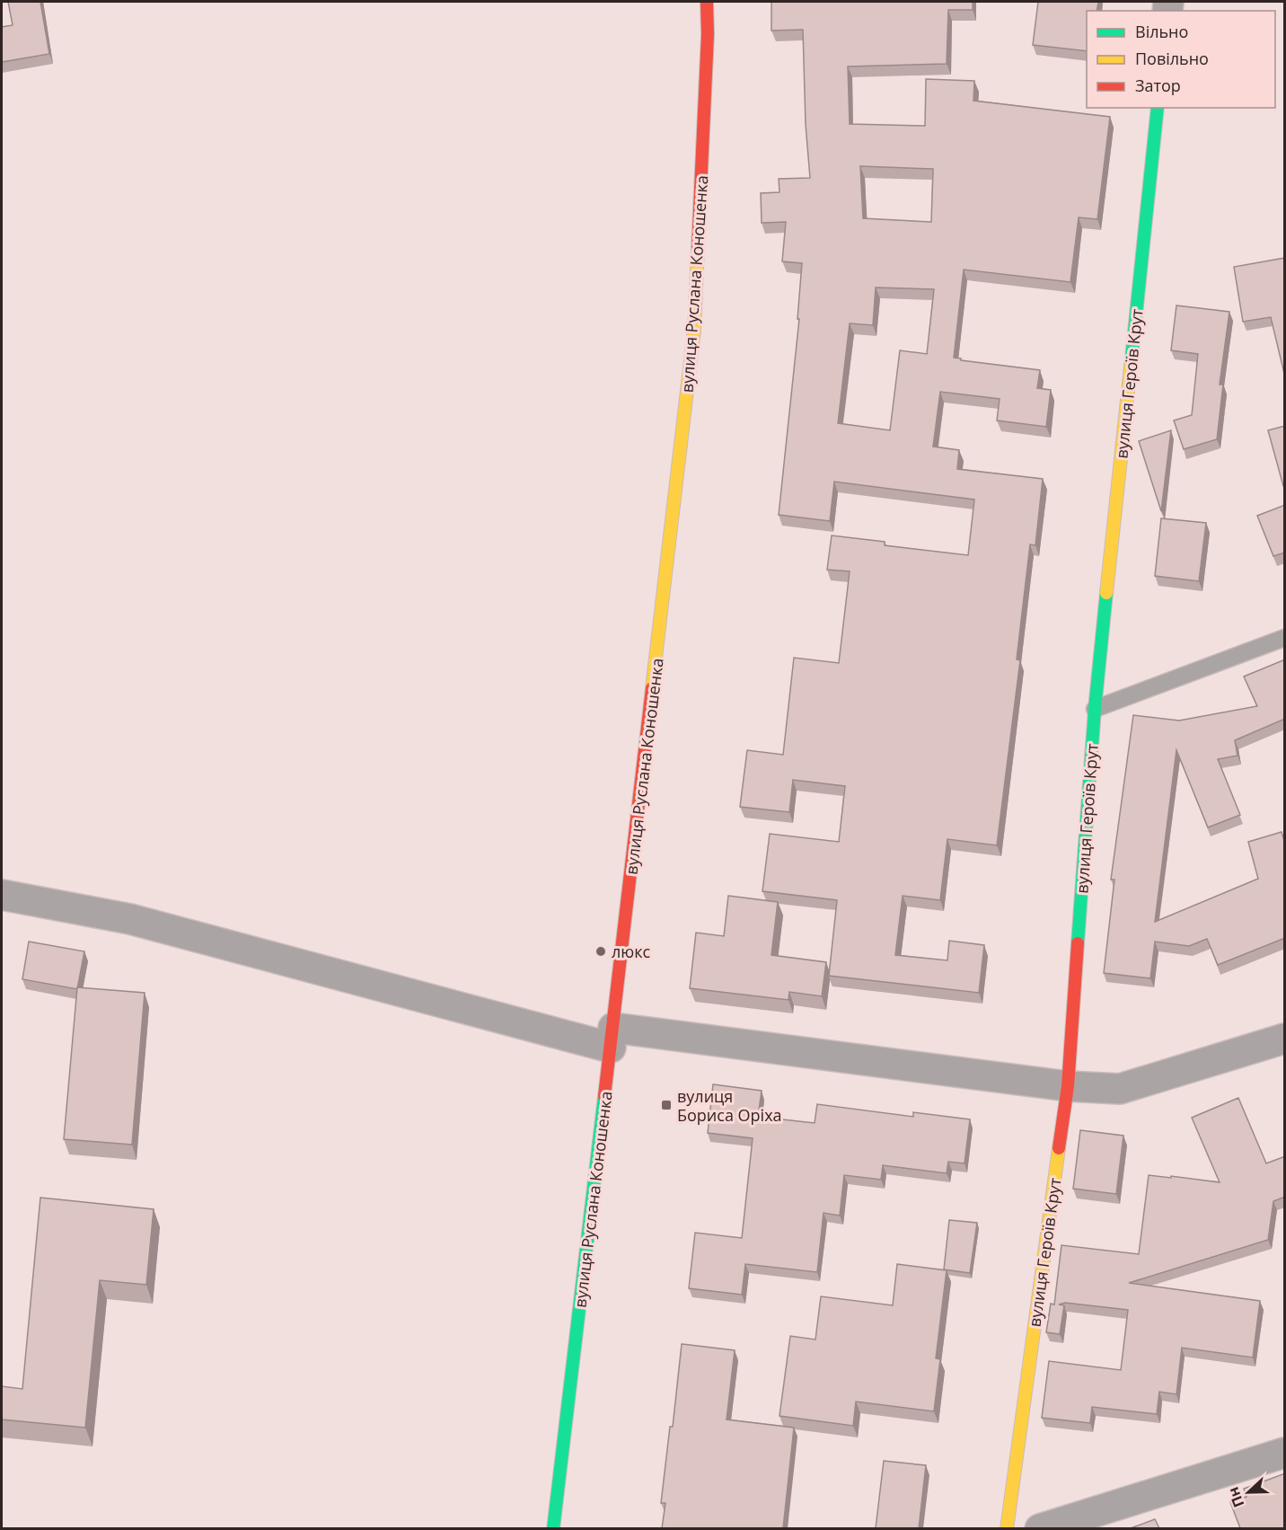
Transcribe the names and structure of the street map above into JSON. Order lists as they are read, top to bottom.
{
  "streets": {
    "street": ["вулиця Руслана Коношенка", "вулиця Героїв Крут"]
  },
  "places": {
    "other": ["люкс"],
    "transit": ["вулиця Бориса Оріха"]
  },
  "legend": ["Вільно", "Повільно", "Затор"],
  "north": "left"
}
